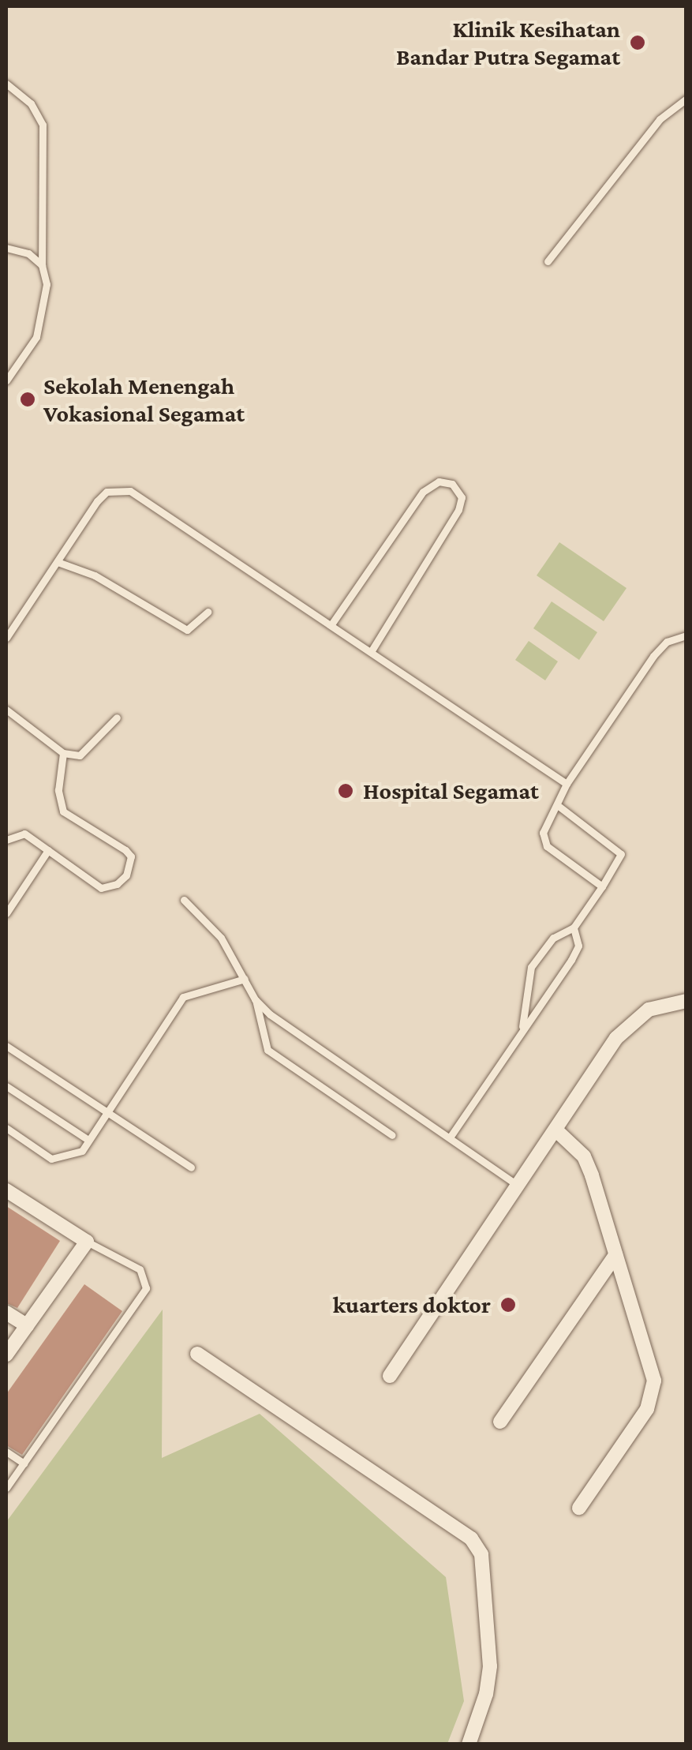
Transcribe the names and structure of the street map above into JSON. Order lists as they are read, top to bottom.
{
  "places": [
    "Klinik Kesihatan Bandar Putra Segamat",
    "Sekolah Menengah Vokasional Segamat",
    "Hospital Segamat",
    "kuarters doktor"
  ]
}
